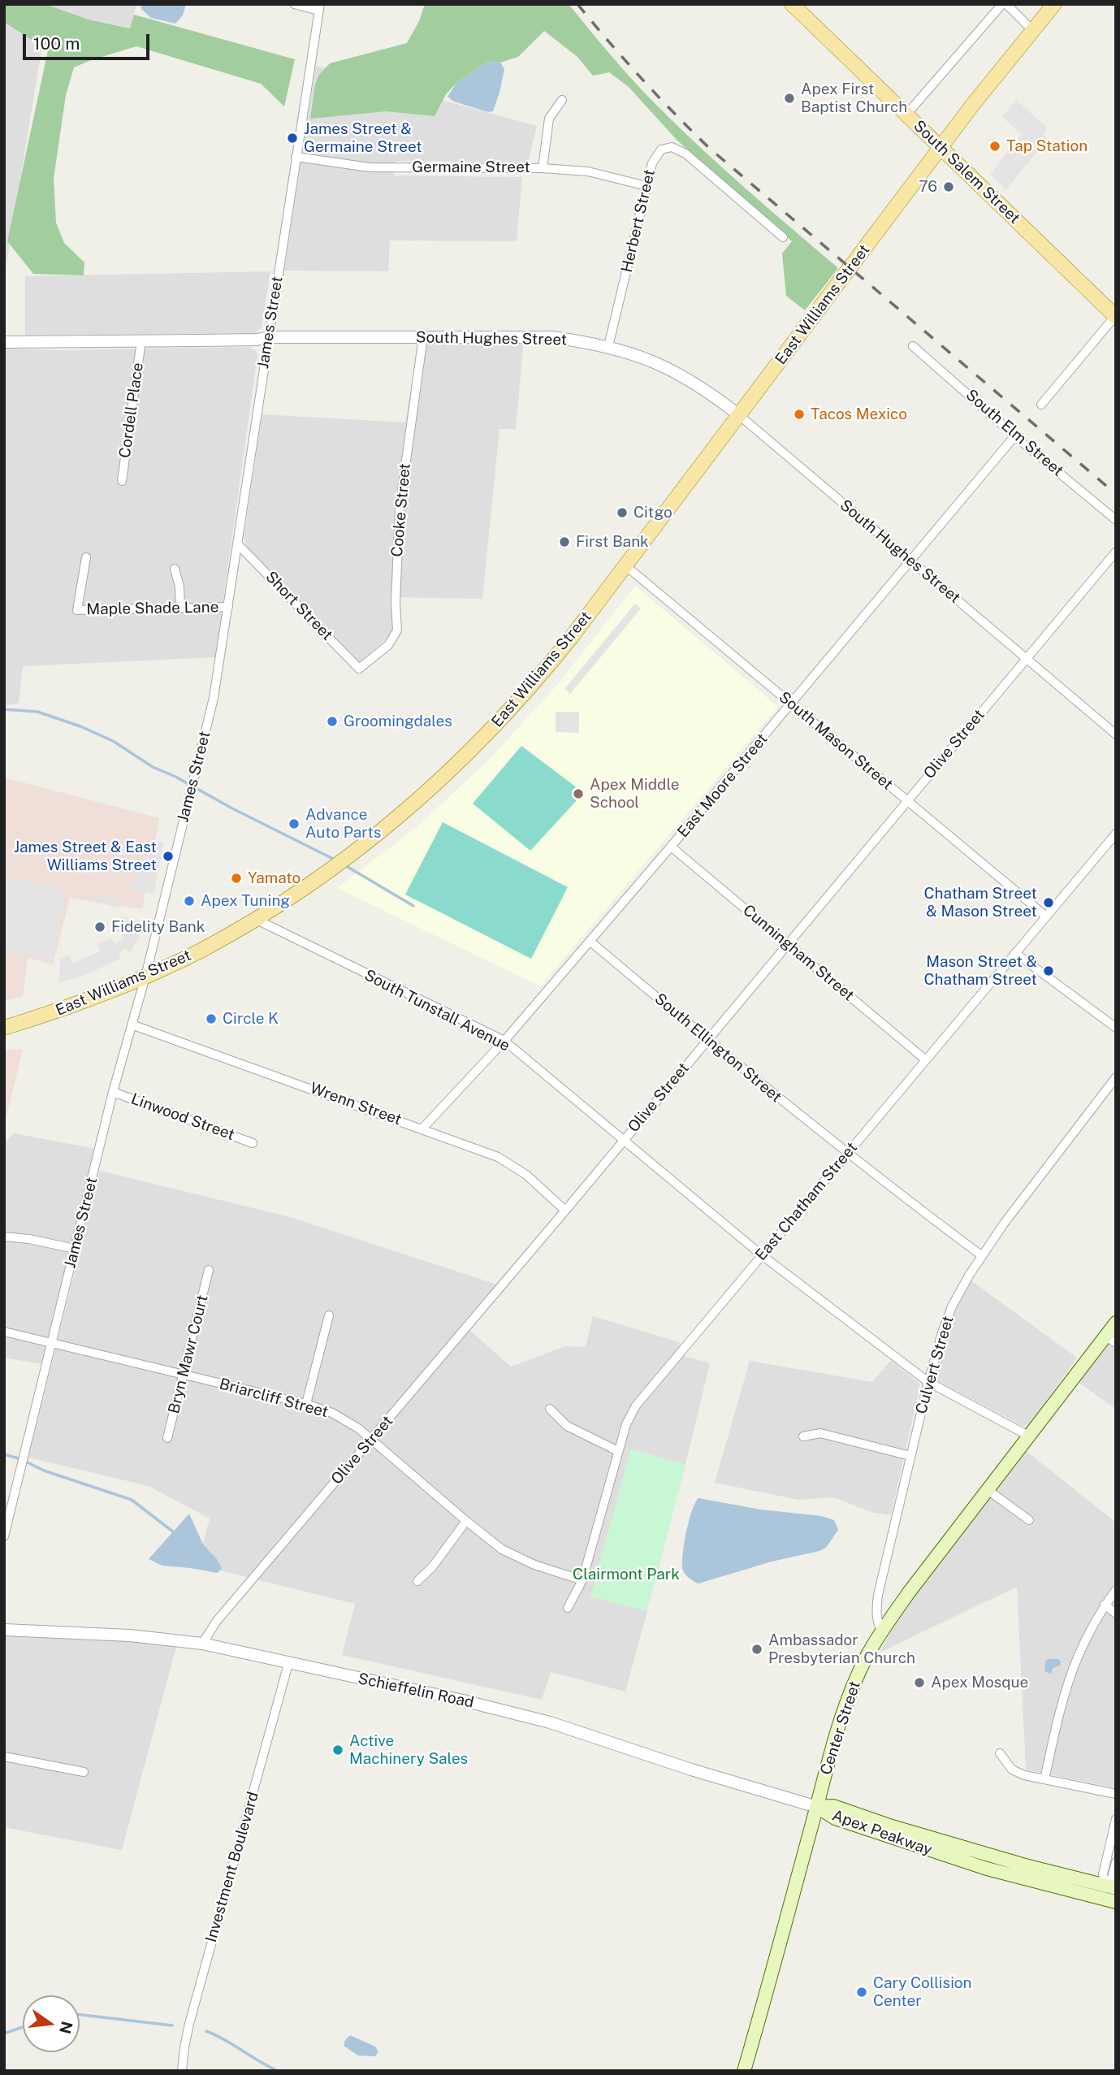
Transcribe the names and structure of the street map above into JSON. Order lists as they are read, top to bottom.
{
  "streets": {
    "main road": [
      "South Salem Street",
      "East Williams Street",
      "Center Street",
      "Apex Peakway"
    ],
    "street": [
      "Germaine Street",
      "Herbert Street",
      "James Street",
      "South Hughes Street",
      "Cordell Place",
      "South Elm Street",
      "Cooke Street",
      "Short Street",
      "Maple Shade Lane",
      "South Mason Street",
      "Olive Street",
      "East Moore Street",
      "Cunningham Street",
      "South Tunstall Avenue",
      "South Ellington Street",
      "Wrenn Street",
      "Linwood Street",
      "East Chatham Street",
      "Bryn Mawr Court",
      "Culvert Street",
      "Briarcliff Street",
      "Schieffelin Road",
      "Investment Boulevard"
    ]
  },
  "crossings": [
    ["Germaine Street", "Herbert Street"],
    ["Germaine Street", "James Street"],
    ["South Salem Street", "East Williams Street"],
    ["Herbert Street", "South Hughes Street"],
    ["East Williams Street", "James Street"],
    ["East Williams Street", "South Hughes Street"],
    ["East Williams Street", "South Mason Street"],
    ["East Williams Street", "South Tunstall Avenue"],
    ["James Street", "South Hughes Street"],
    ["James Street", "Short Street"],
    ["James Street", "Maple Shade Lane"],
    ["James Street", "Wrenn Street"],
    ["James Street", "Linwood Street"],
    ["James Street", "Briarcliff Street"],
    ["South Hughes Street", "Cordell Place"],
    ["South Hughes Street", "Cooke Street"],
    ["South Hughes Street", "Olive Street"],
    ["South Hughes Street", "East Moore Street"],
    ["South Elm Street", "East Moore Street"],
    ["Cooke Street", "Short Street"],
    ["South Mason Street", "Olive Street"],
    ["South Mason Street", "East Moore Street"],
    ["South Mason Street", "East Chatham Street"],
    ["Olive Street", "Cunningham Street"],
    ["Olive Street", "South Tunstall Avenue"],
    ["Olive Street", "South Ellington Street"],
    ["Olive Street", "Wrenn Street"],
    ["Olive Street", "Briarcliff Street"],
    ["Olive Street", "Schieffelin Road"],
    ["East Moore Street", "Cunningham Street"],
    ["East Moore Street", "South Tunstall Avenue"],
    ["East Moore Street", "South Ellington Street"],
    ["East Moore Street", "Wrenn Street"],
    ["Cunningham Street", "East Chatham Street"],
    ["South Tunstall Avenue", "East Chatham Street"],
    ["South Tunstall Avenue", "Culvert Street"],
    ["South Tunstall Avenue", "Center Street"],
    ["South Ellington Street", "East Chatham Street"],
    ["South Ellington Street", "Culvert Street"],
    ["East Chatham Street", "Briarcliff Street"],
    ["Bryn Mawr Court", "Briarcliff Street"],
    ["Culvert Street", "Center Street"],
    ["Schieffelin Road", "Center Street"],
    ["Schieffelin Road", "Apex Peakway"],
    ["Schieffelin Road", "Investment Boulevard"],
    ["Center Street", "Apex Peakway"]
  ],
  "parks": ["Clairmont Park"],
  "places": [
    "Apex First Baptist Church",
    "James Street & Germaine Street",
    "Tap Station",
    "76",
    "Tacos Mexico",
    "Citgo",
    "First Bank",
    "Groomingdales",
    "Apex Middle School",
    "Advance Auto Parts",
    "James Street & East Williams Street",
    "Yamato",
    "Apex Tuning",
    "Chatham Street & Mason Street",
    "Fidelity Bank",
    "Mason Street & Chatham Street",
    "Circle K",
    "Ambassador Presbyterian Church",
    "Apex Mosque",
    "Active Machinery Sales",
    "Cary Collision Center"
  ],
  "scale_bar": "100 m",
  "north": "right"
}
